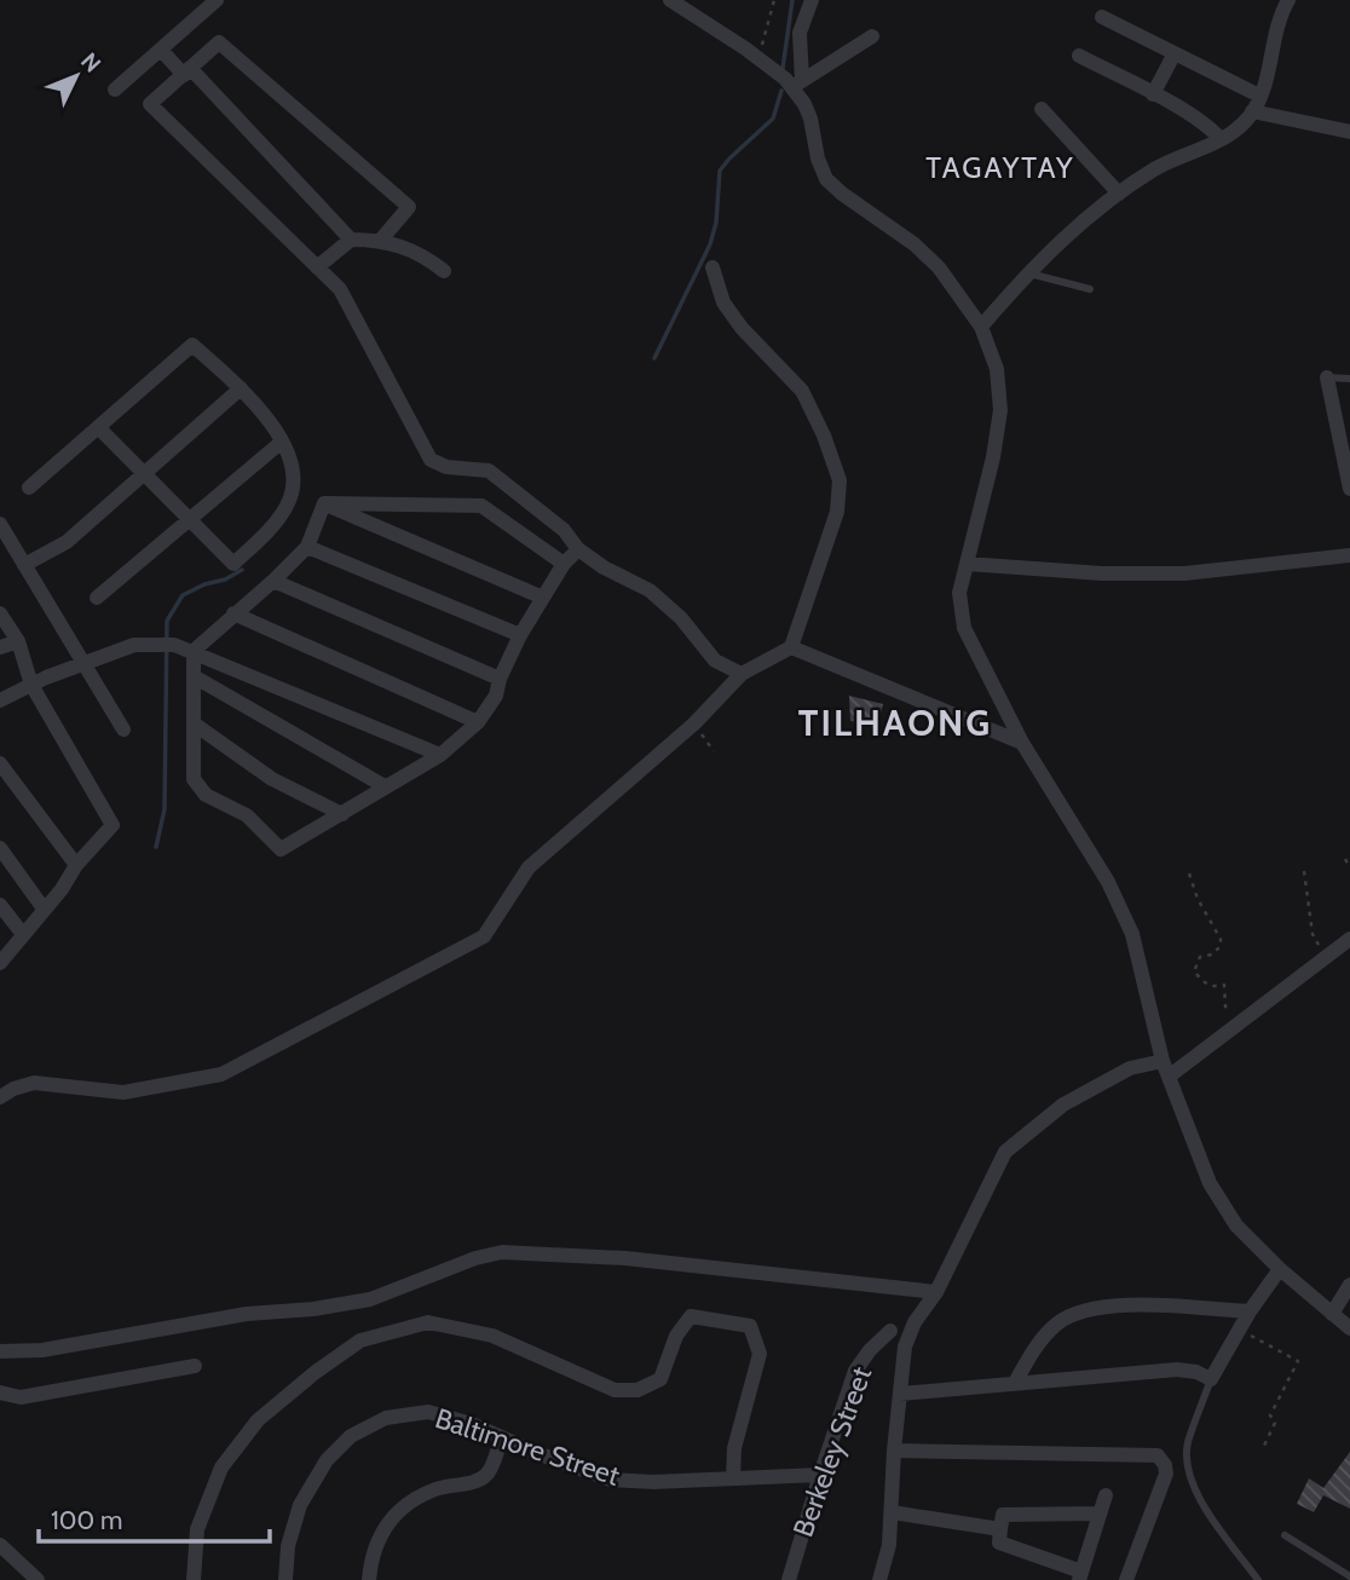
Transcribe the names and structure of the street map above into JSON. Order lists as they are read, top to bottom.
{
  "streets": {
    "street": ["Baltimore Street", "Berkeley Street"]
  },
  "crossings": [
    ["Baltimore Street", "Berkeley Street"]
  ],
  "districts": ["TAGAYTAY", "TILHAONG"],
  "scale_bar": "100 m",
  "north": "top right"
}
